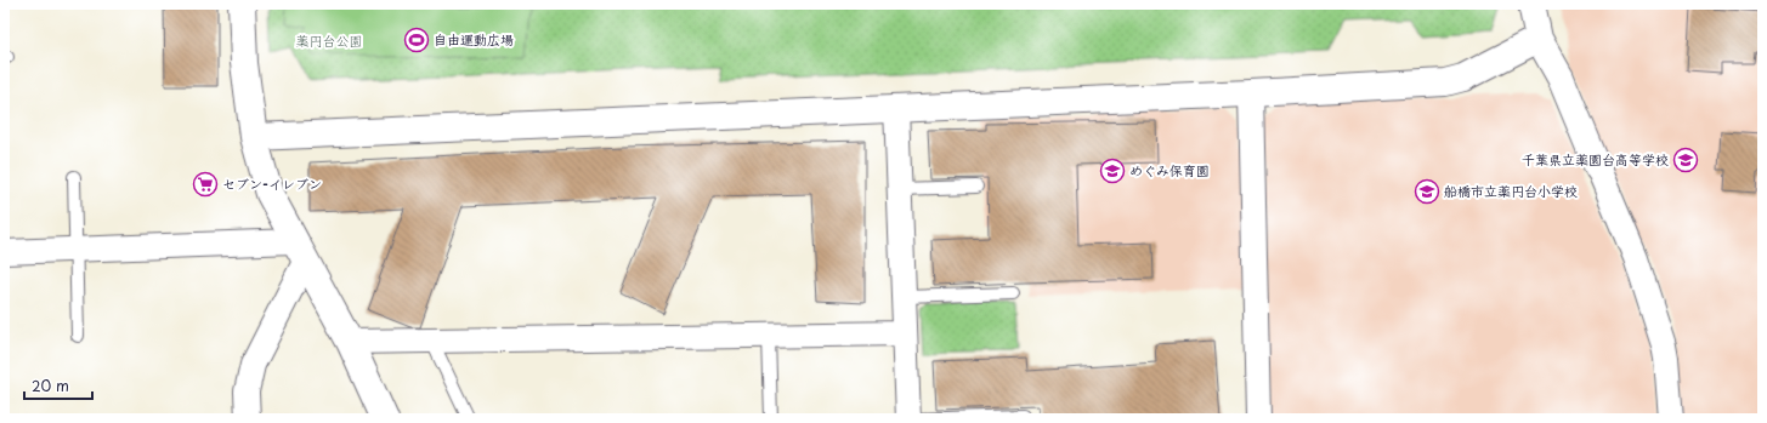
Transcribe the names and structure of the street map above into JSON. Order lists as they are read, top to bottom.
{
  "parks": ["薬円台公園"],
  "places": {
    "sports": ["自由運動広場"],
    "school or university": ["千葉県立薬園台高等学校", "めぐみ保育園", "船橋市立薬円台小学校"],
    "supermarket": ["セブン-イレブン"]
  },
  "scale_bar": "20 m"
}
